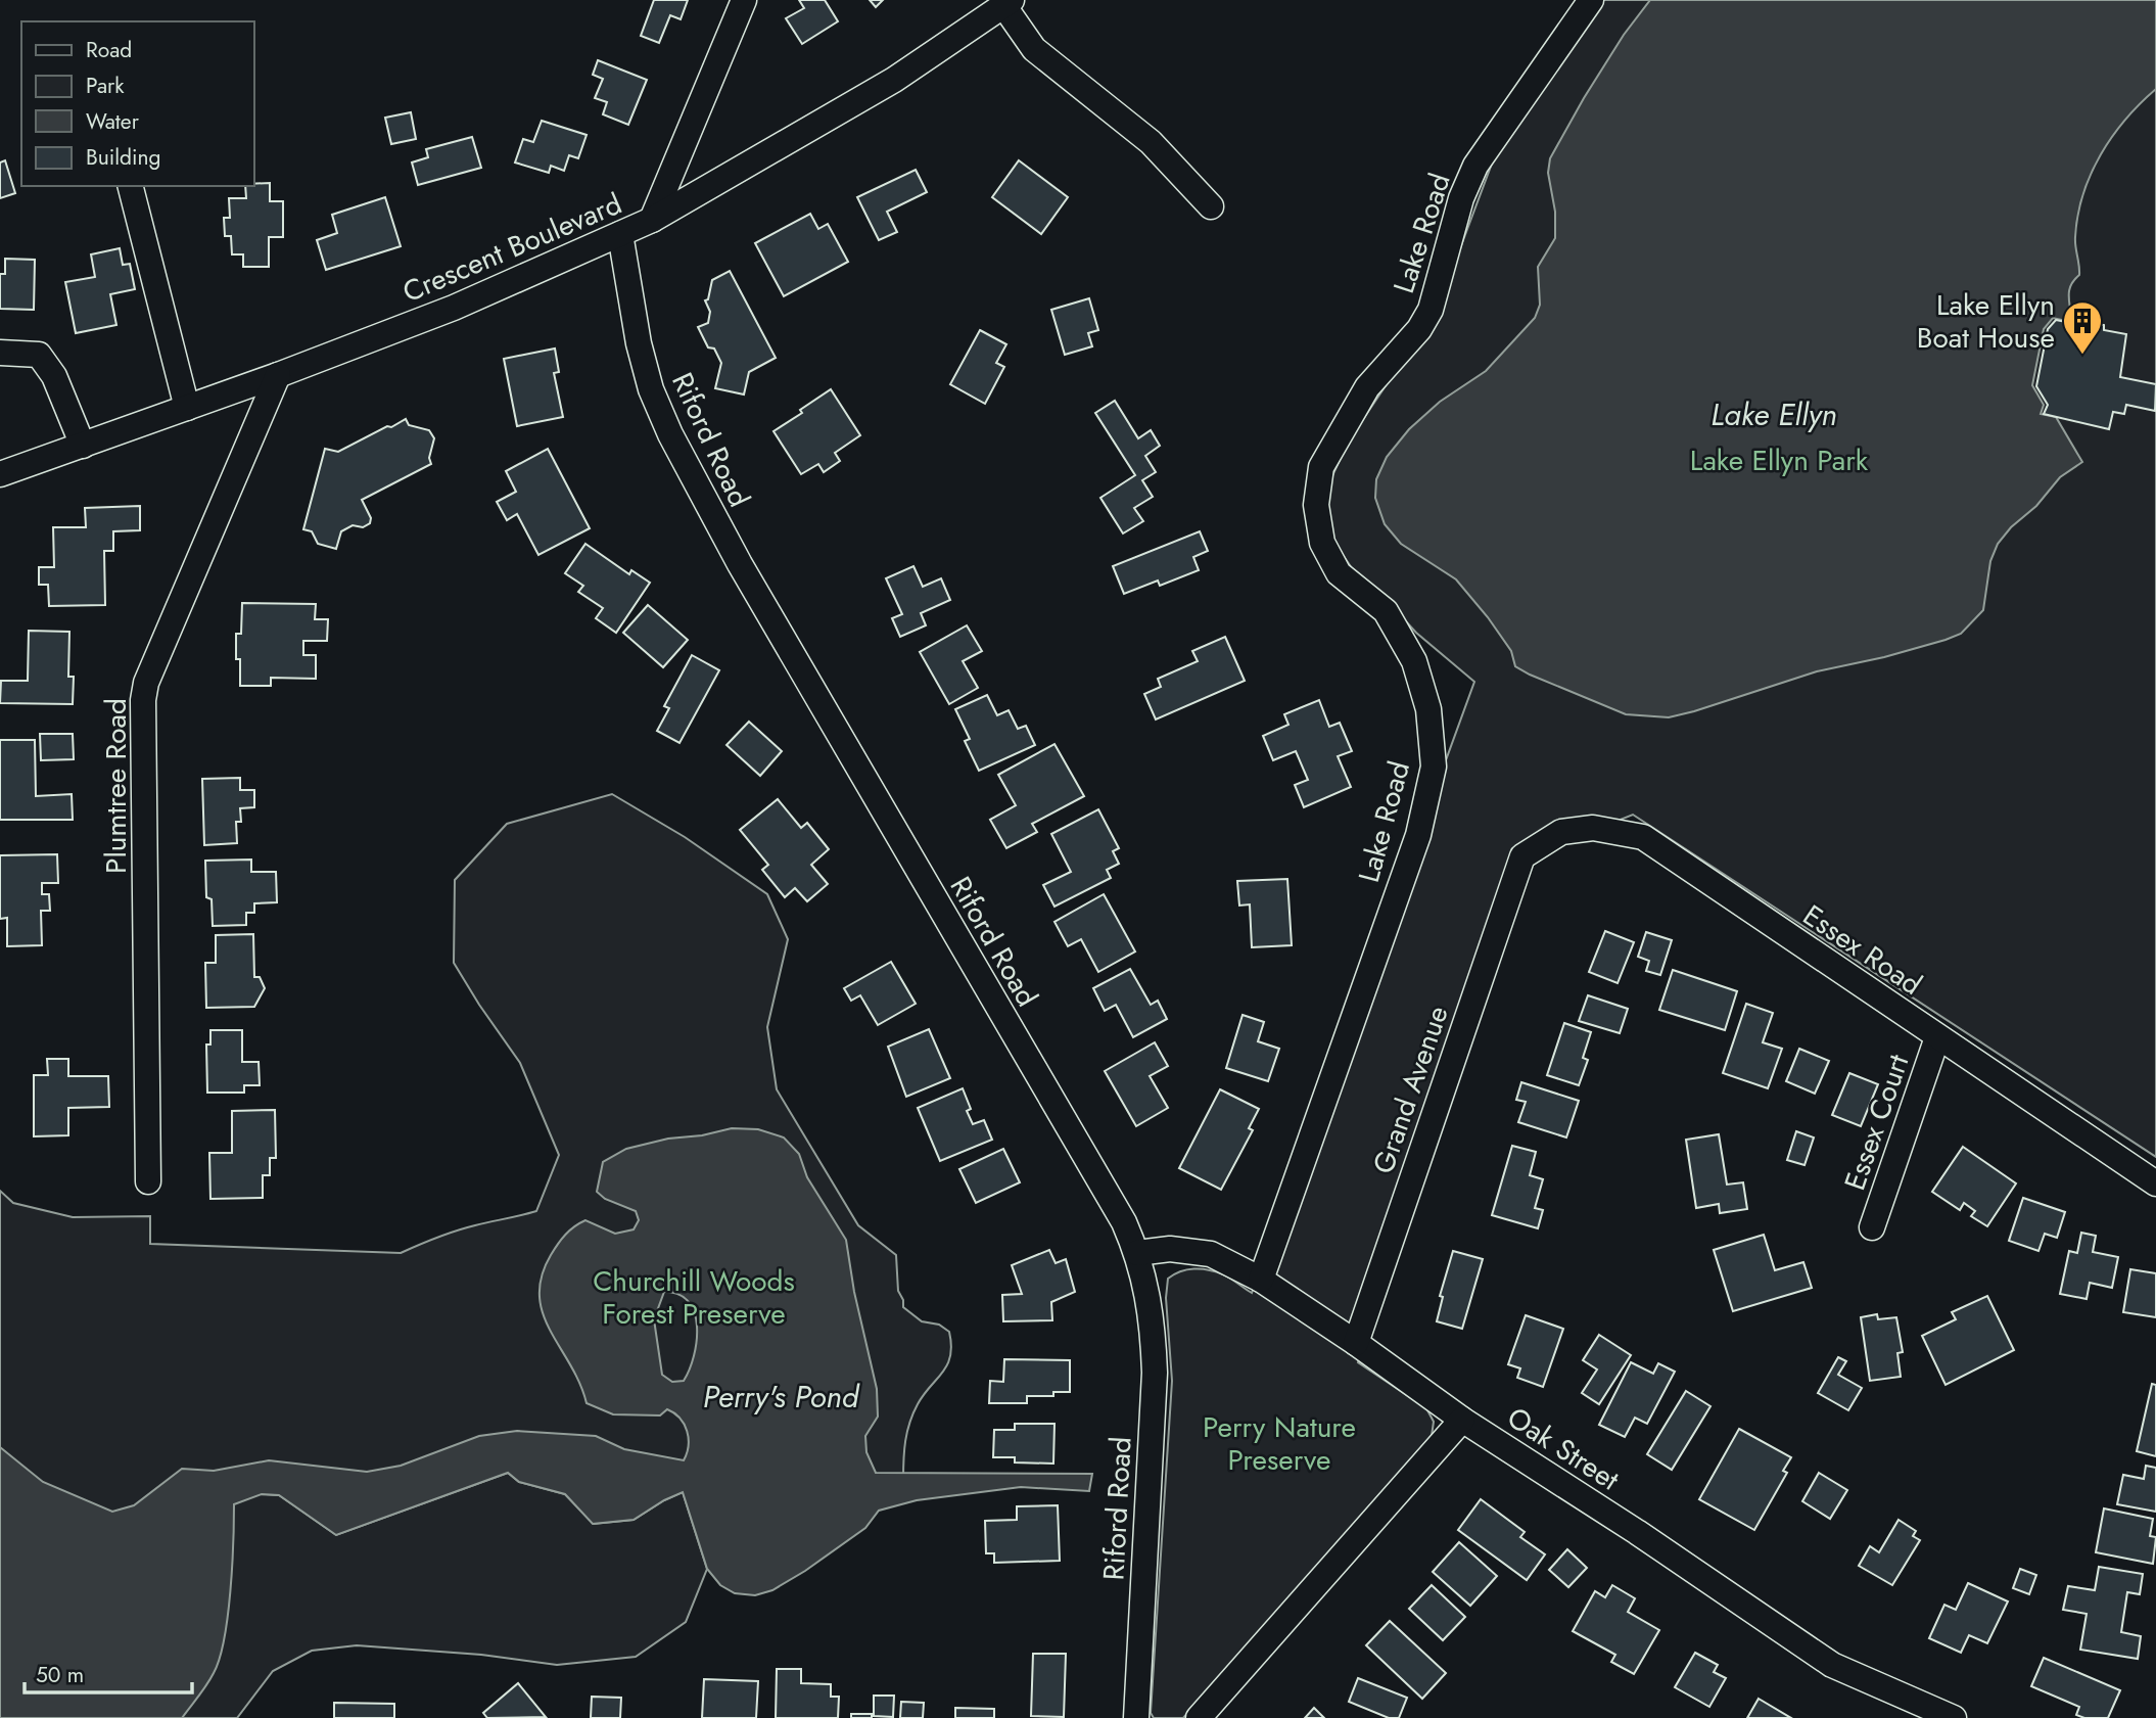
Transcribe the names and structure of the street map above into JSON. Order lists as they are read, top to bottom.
{
  "streets": {
    "street": [
      "Lake Road",
      "Crescent Boulevard",
      "Riford Road",
      "Plumtree Road",
      "Essex Road",
      "Grand Avenue",
      "Essex Court",
      "Oak Street"
    ]
  },
  "crossings": [
    ["Lake Road", "Oak Street"],
    ["Crescent Boulevard", "Riford Road"],
    ["Crescent Boulevard", "Plumtree Road"],
    ["Riford Road", "Oak Street"],
    ["Essex Road", "Grand Avenue"],
    ["Essex Road", "Essex Court"],
    ["Grand Avenue", "Oak Street"]
  ],
  "water": ["Lake Ellyn", "Perry's Pond"],
  "parks": ["Lake Ellyn Park", "Churchill Woods Forest Preserve", "Perry Nature Preserve"],
  "places": {
    "building": ["Lake Ellyn Boat House"]
  },
  "legend": [
    "Road",
    "Park",
    "Water",
    "Building"
  ],
  "scale_bar": "50 m"
}
